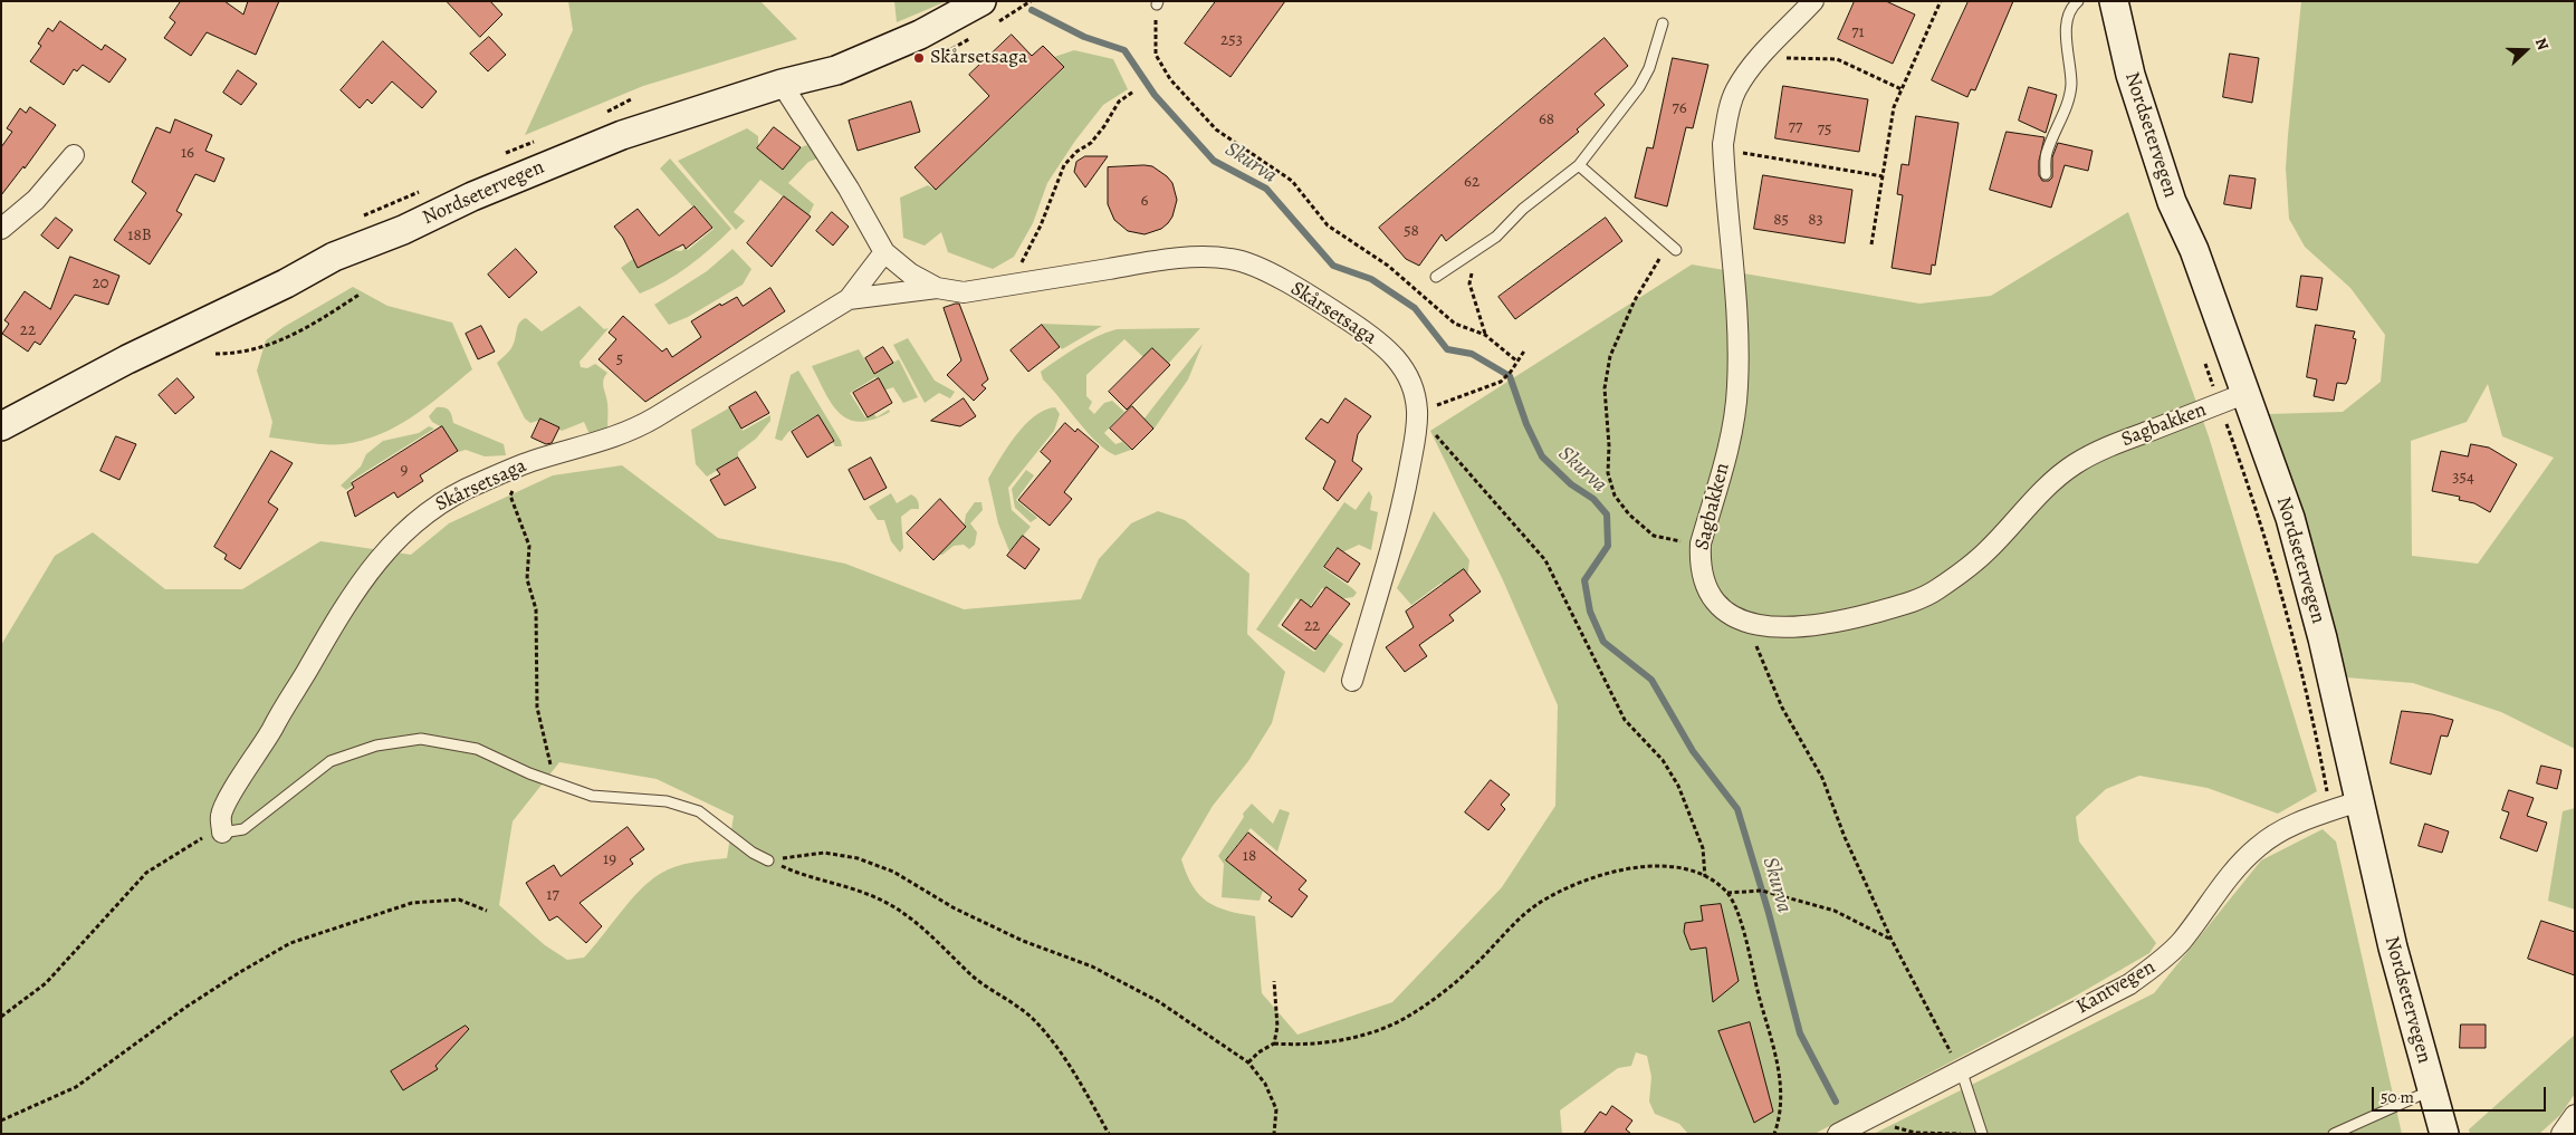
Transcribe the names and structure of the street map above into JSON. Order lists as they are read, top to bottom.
{
  "streets": {
    "main road": ["Nordsetervegen"],
    "street": ["Skårsetsaga", "Sagbakken", "Kantvegen"]
  },
  "crossings": [
    ["Nordsetervegen", "Skårsetsaga"],
    ["Nordsetervegen", "Sagbakken"],
    ["Nordsetervegen", "Kantvegen"]
  ],
  "water": ["Skurva"],
  "places": ["Skårsetsaga"],
  "house_numbers": [
    "71",
    "253",
    "76",
    "68",
    "77",
    "75",
    "16",
    "62",
    "6",
    "85",
    "83",
    "58",
    "18B",
    "20",
    "22",
    "5",
    "9",
    "354",
    "22",
    "18",
    "19",
    "17"
  ],
  "scale_bar": "50 m",
  "north": "right"
}
